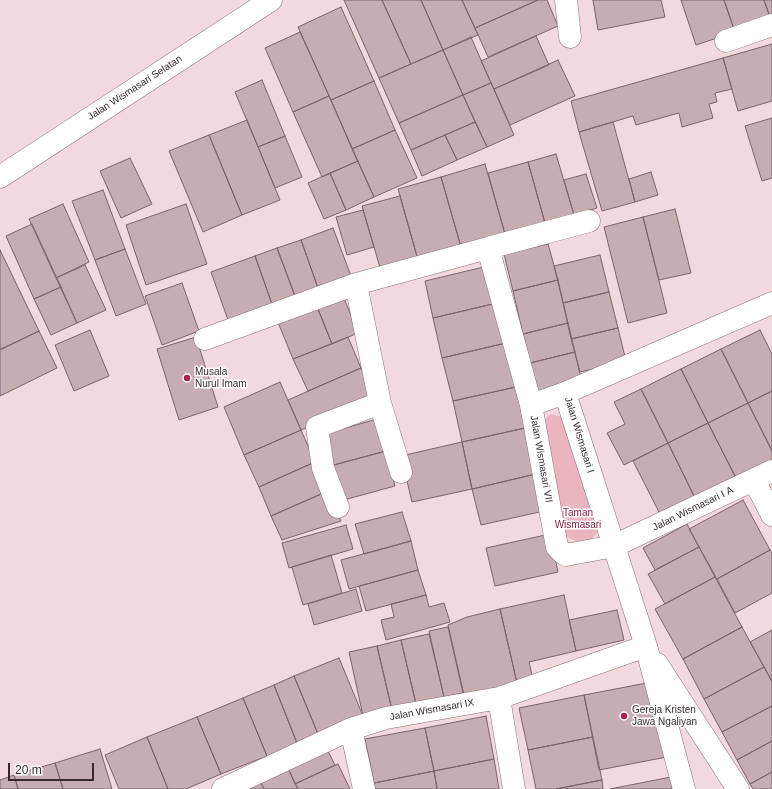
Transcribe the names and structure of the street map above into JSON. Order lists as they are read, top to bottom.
{
  "streets": {
    "street": [
      "Jalan Wismasari Selatan",
      "Jalan Wismasari I",
      "Jalan Wismasari VII",
      "Jalan Wismasari I A",
      "Jalan Wismasari IX"
    ]
  },
  "crossings": [
    ["Jalan Wismasari I", "Jalan Wismasari VII"],
    ["Jalan Wismasari I", "Jalan Wismasari I A"],
    ["Jalan Wismasari I", "Jalan Wismasari IX"],
    ["Jalan Wismasari VII", "Jalan Wismasari I A"]
  ],
  "parks": ["Taman Wismasari"],
  "places": ["Musala Nurul Imam", "Gereja Kristen Jawa Ngaliyan"],
  "scale_bar": "20 m"
}
